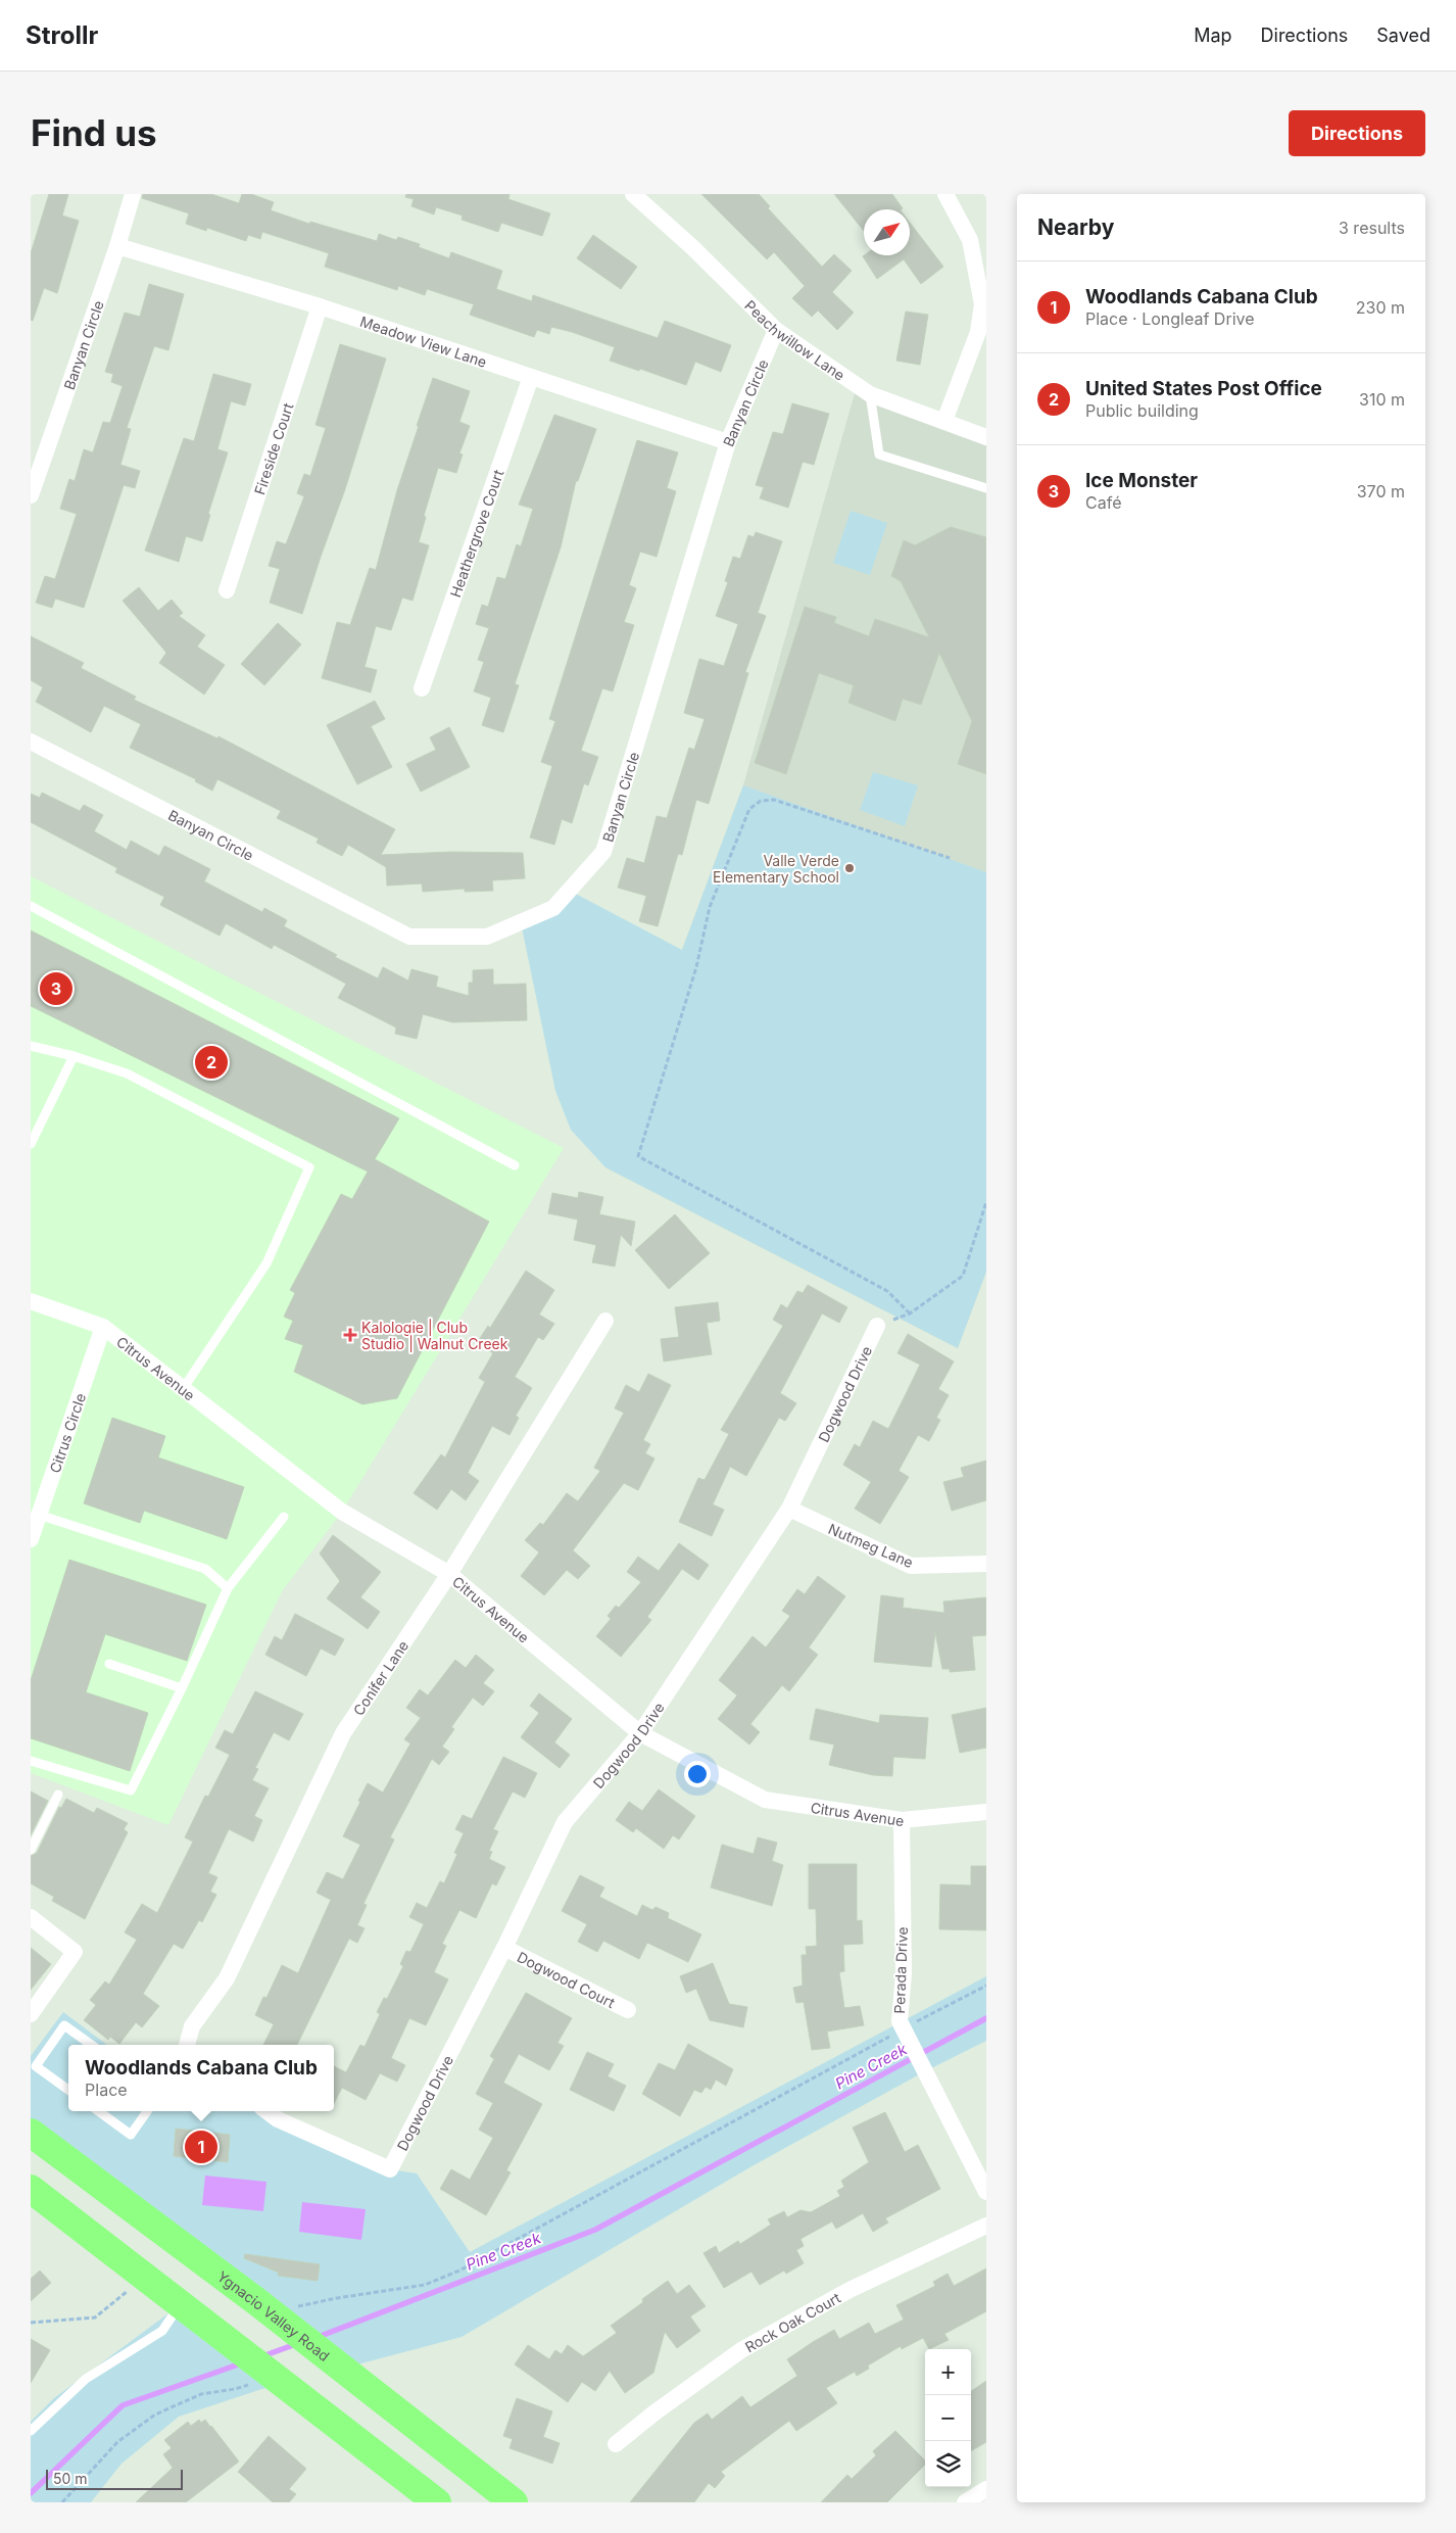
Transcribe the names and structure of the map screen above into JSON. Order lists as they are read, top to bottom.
{
  "streets": {
    "highway": ["Ygnacio Valley Road"],
    "street": [
      "Peachwillow Lane",
      "Meadow View Lane",
      "Banyan Circle",
      "Fireside Court",
      "Heathergrove Court",
      "Citrus Avenue",
      "Dogwood Drive",
      "Citrus Circle",
      "Nutmeg Lane",
      "Conifer Lane",
      "Perada Drive",
      "Dogwood Court",
      "Rock Oak Court"
    ]
  },
  "crossings": [
    ["Peachwillow Lane", "Banyan Circle"],
    ["Meadow View Lane", "Banyan Circle"],
    ["Meadow View Lane", "Fireside Court"],
    ["Meadow View Lane", "Heathergrove Court"],
    ["Citrus Avenue", "Dogwood Drive"],
    ["Citrus Avenue", "Citrus Circle"],
    ["Citrus Avenue", "Conifer Lane"],
    ["Citrus Avenue", "Perada Drive"],
    ["Dogwood Drive", "Nutmeg Lane"],
    ["Dogwood Drive", "Dogwood Court"]
  ],
  "water": ["Pine Creek"],
  "places": {
    "other": ["Valle Verde Elementary School"],
    "health": ["Kalologie | Club Studio | Walnut Creek"]
  },
  "scale_bar": "50 m",
  "north": "top right",
  "page": {
    "header": "Strollr",
    "nav": ["Map", "Directions", "Saved"],
    "buttons": "Directions",
    "title": "Find us",
    "heading": ["Nearby", "3 results"],
    "list": [
      {
        "mark": "1",
        "name": "Woodlands Cabana Club",
        "note": "Place · Longleaf Drive",
        "value": "230 m"
      },
      {
        "mark": "2",
        "name": "United States Post Office",
        "note": "Public building",
        "value": "310 m"
      },
      {
        "mark": "3",
        "name": "Ice Monster",
        "note": "Café",
        "value": "370 m"
      }
    ],
    "pins": ["3", "2", "1"],
    "popup": ["Woodlands Cabana Club", "Place"],
    "map_buttons": ["+", "−"],
    "scale": "50 m"
  }
}
